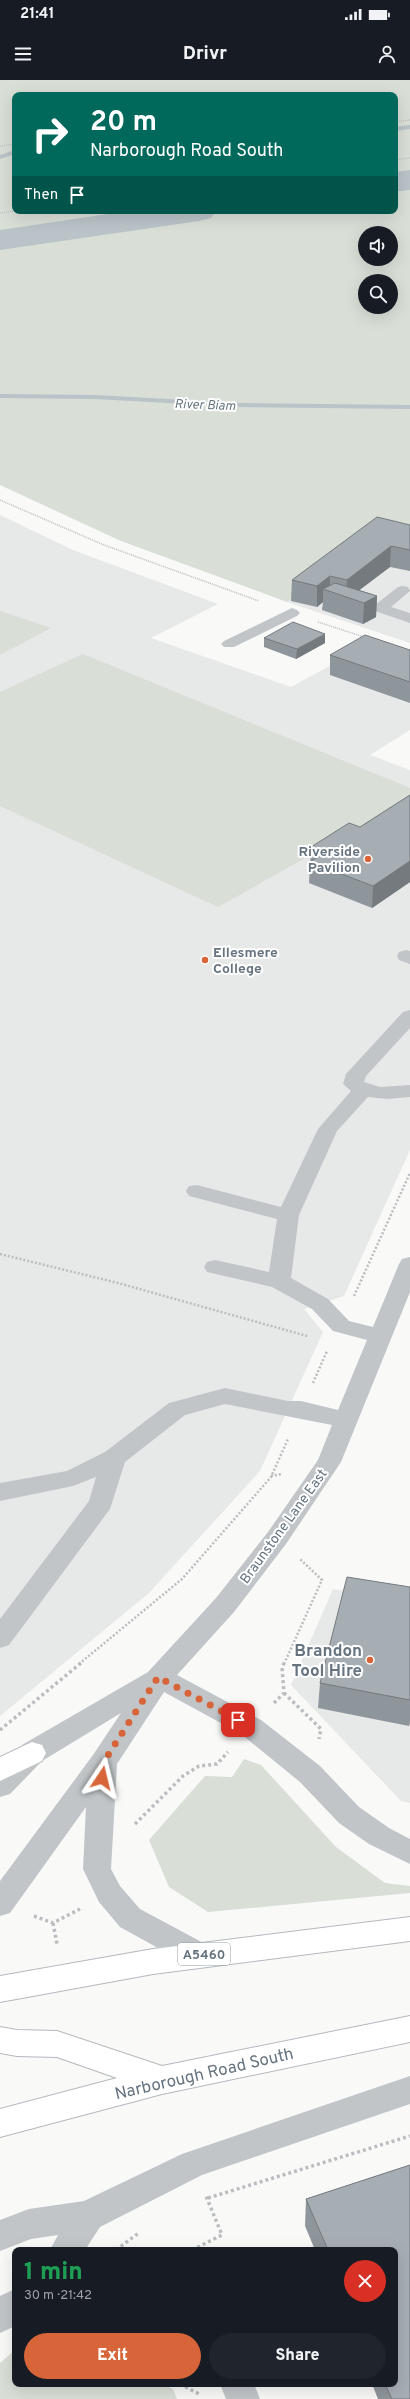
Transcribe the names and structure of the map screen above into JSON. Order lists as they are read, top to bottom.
{
  "streets": {
    "main road": ["A5460", "Narborough Road South"],
    "street": ["Braunstone Lane East"]
  },
  "water": ["River Biam"],
  "places": ["Riverside Pavilion", "Ellesmere College", "Brandon Tool Hire"],
  "page": {
    "status": "21:41",
    "header": "Drivr",
    "turn": ["20 m", "Narborough Road South"],
    "then": "Then",
    "heading": ["1 min", "30 m · 21:42"],
    "buttons": ["Exit", "Share"]
  }
}
